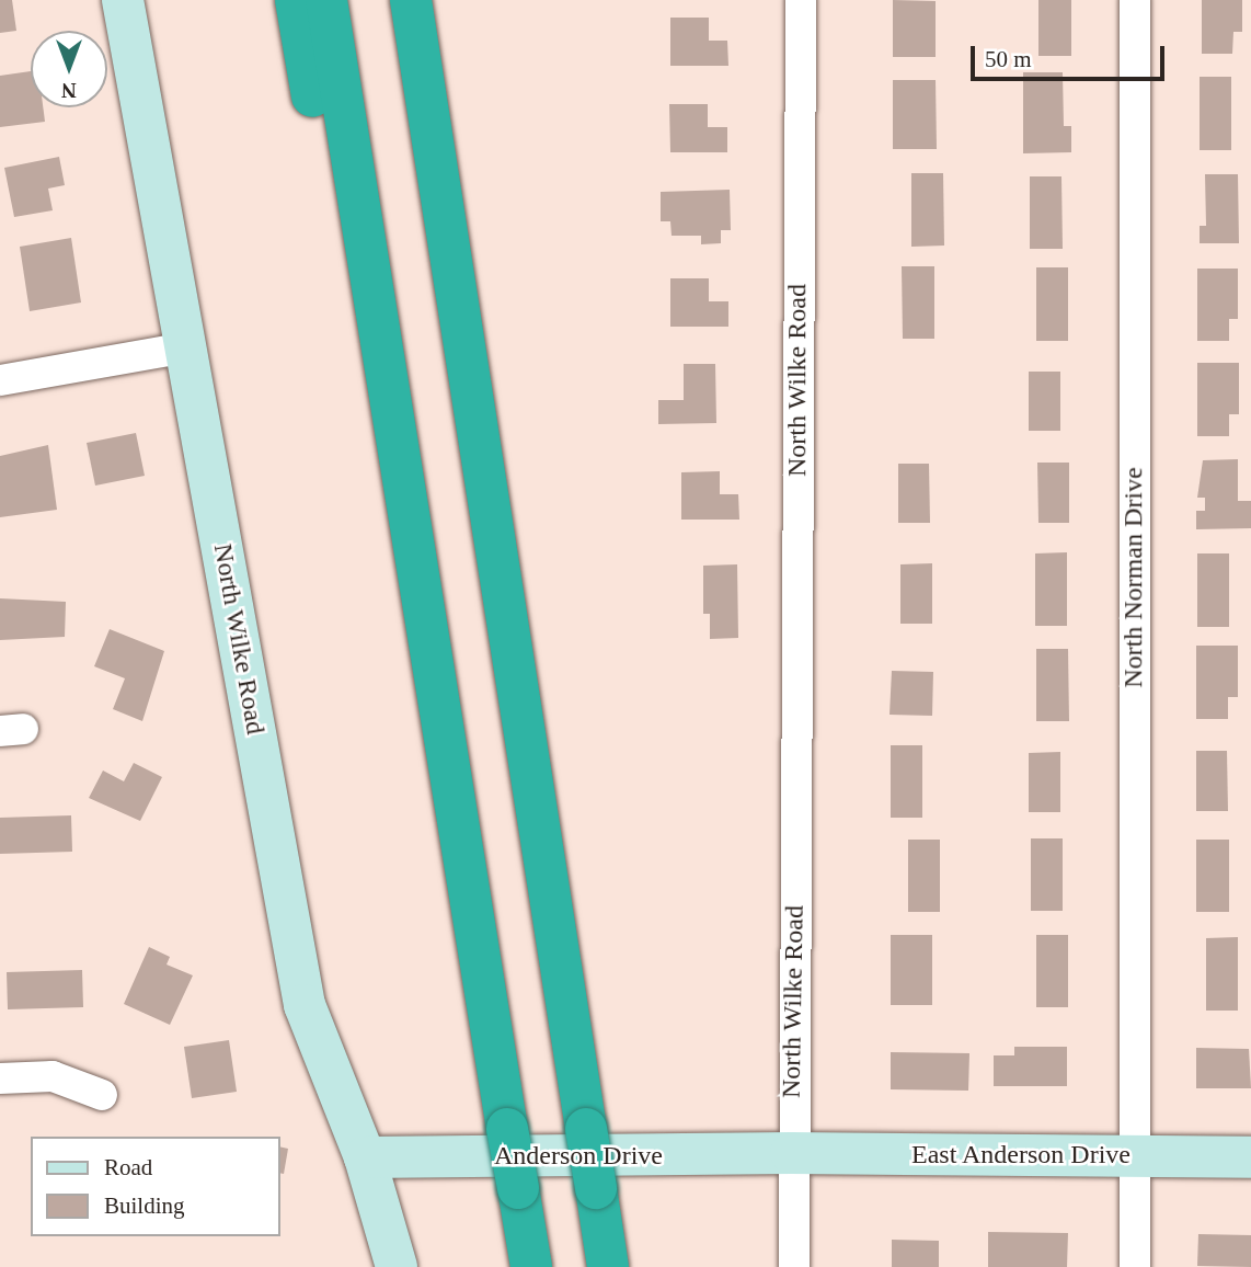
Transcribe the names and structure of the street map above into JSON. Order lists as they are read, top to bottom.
{
  "streets": {
    "street": [
      "North Wilke Road",
      "North Norman Drive",
      "East Anderson Drive",
      "Anderson Drive"
    ]
  },
  "crossings": [
    ["North Wilke Road", "East Anderson Drive"],
    ["North Wilke Road", "Anderson Drive"],
    ["North Norman Drive", "East Anderson Drive"],
    ["East Anderson Drive", "Anderson Drive"]
  ],
  "legend": ["Road", "Building"],
  "scale_bar": "50 m",
  "north": "bottom"
}
